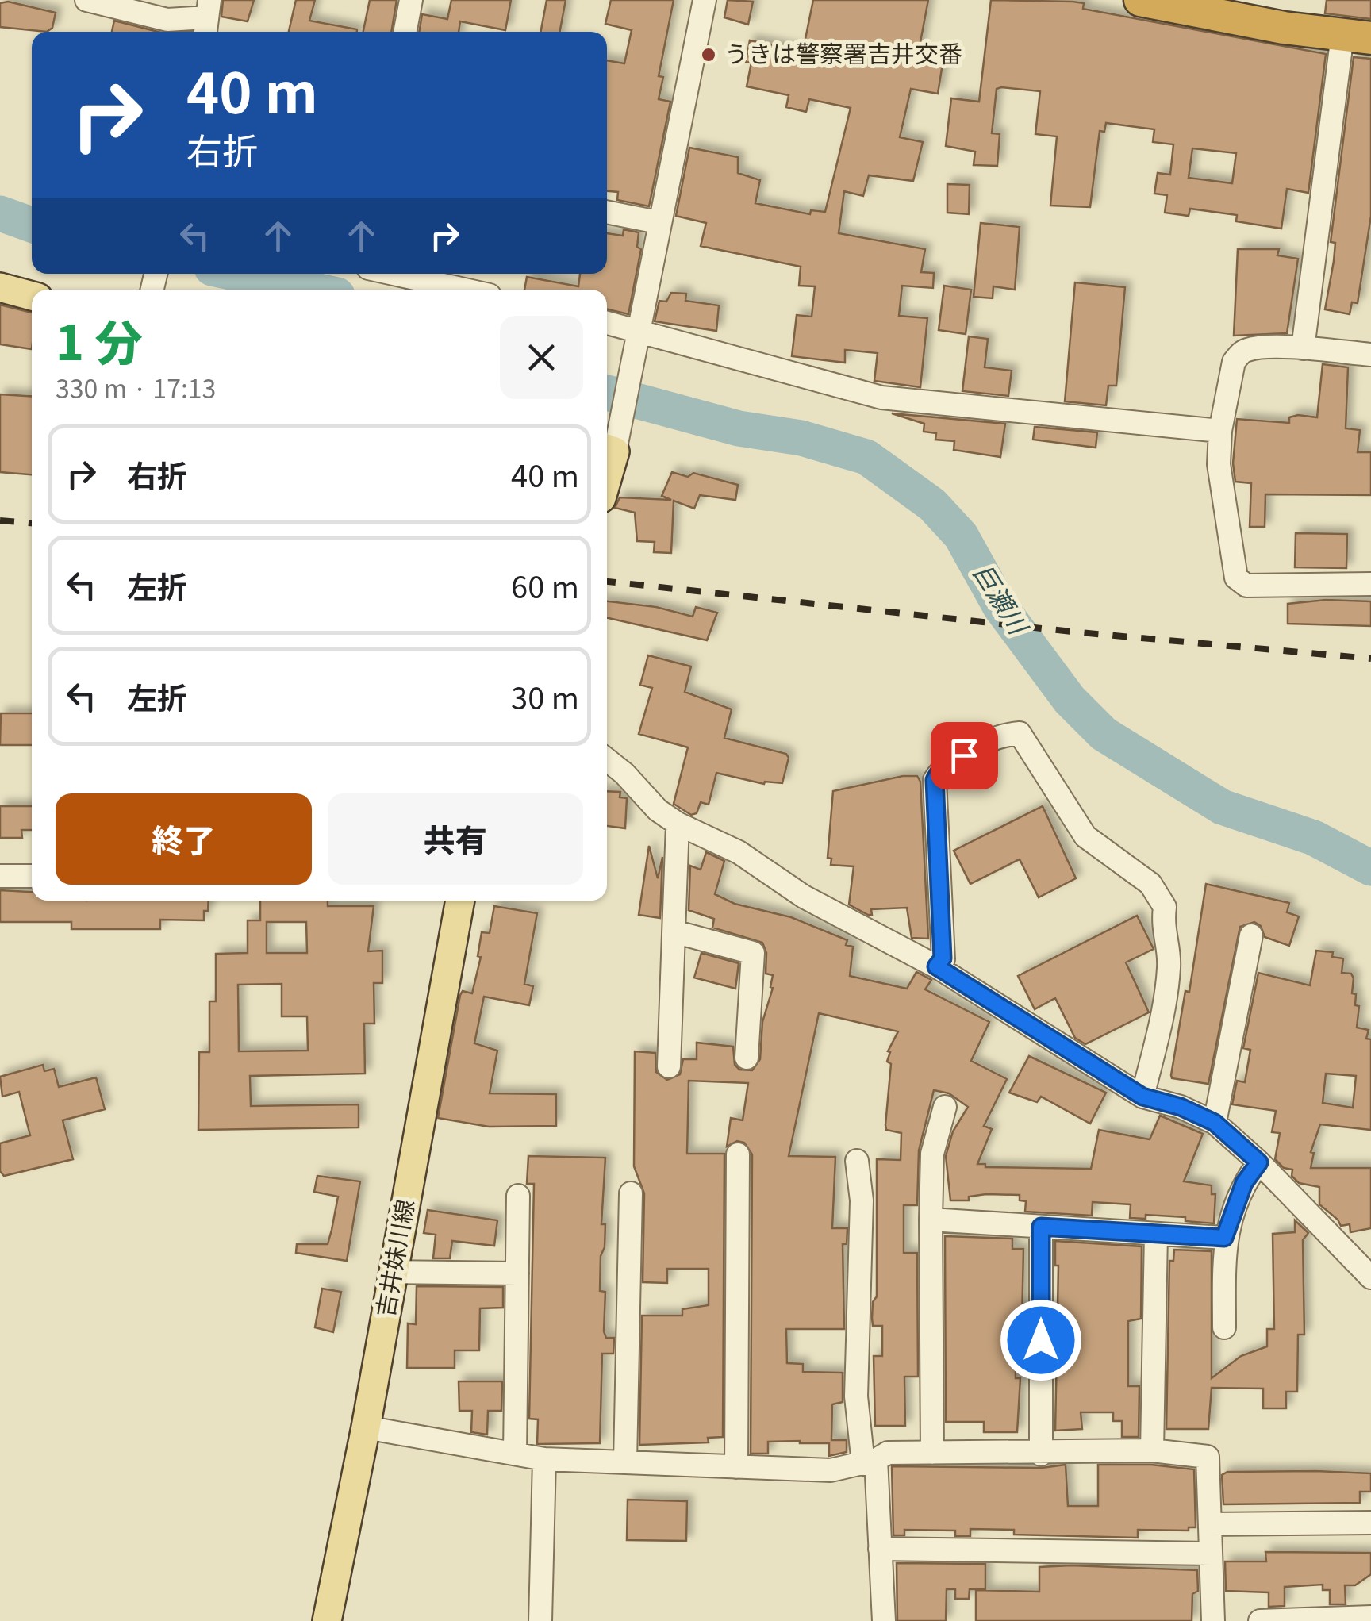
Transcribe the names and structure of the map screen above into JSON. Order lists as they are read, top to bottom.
{
  "streets": {
    "main road": ["吉井妹川線"]
  },
  "water": ["巨瀬川"],
  "places": ["うきは警察署吉井交番"],
  "page": {
    "turn": ["40 m", "右折"],
    "heading": ["1 分", "330 m · 17:13"],
    "list": [
      {
        "name": "右折",
        "value": "40 m"
      },
      {
        "name": "左折",
        "value": "60 m"
      },
      {
        "name": "左折",
        "value": "30 m"
      }
    ],
    "buttons": ["終了", "共有"]
  }
}
